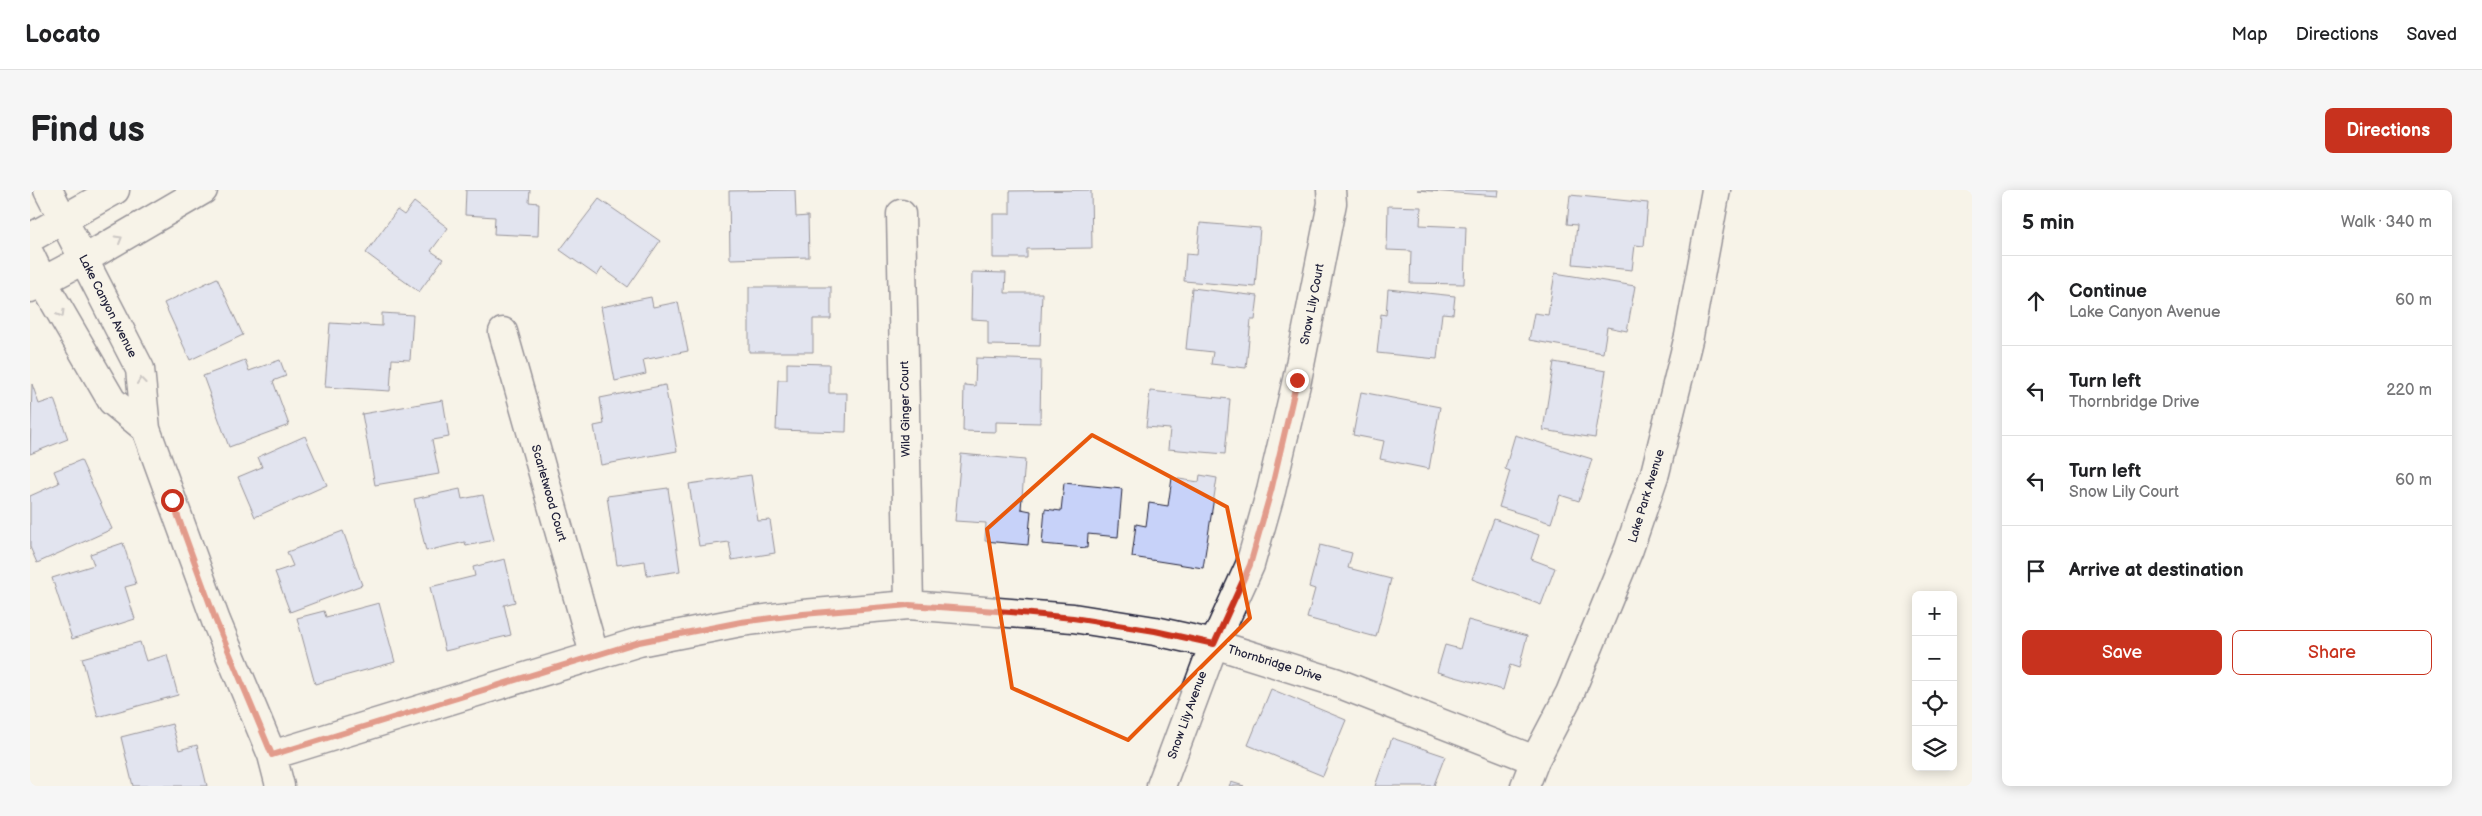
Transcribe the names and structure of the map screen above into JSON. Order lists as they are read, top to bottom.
{
  "streets": {
    "street": [
      "Snow Lily Court",
      "Lake Canyon Avenue",
      "Wild Ginger Court",
      "Scarletwood Court",
      "Lake Park Avenue",
      "Thornbridge Drive",
      "Snow Lily Avenue"
    ]
  },
  "crossings": [
    ["Snow Lily Court", "Thornbridge Drive"],
    ["Snow Lily Court", "Snow Lily Avenue"],
    ["Lake Canyon Avenue", "Thornbridge Drive"],
    ["Wild Ginger Court", "Thornbridge Drive"],
    ["Scarletwood Court", "Thornbridge Drive"],
    ["Lake Park Avenue", "Thornbridge Drive"],
    ["Thornbridge Drive", "Snow Lily Avenue"]
  ],
  "page": {
    "header": "Locato",
    "nav": ["Map", "Directions", "Saved"],
    "buttons": [
      "Directions",
      ["Save", "Share"]
    ],
    "title": "Find us",
    "heading": ["5 min", "Walk · 340 m"],
    "list": [
      ["Continue", "Lake Canyon Avenue", "60 m"],
      ["Turn left", "Thornbridge Drive", "220 m"],
      ["Turn left", "Snow Lily Court", "60 m"],
      "Arrive at destination"
    ],
    "map_buttons": ["+", "−"]
  }
}
